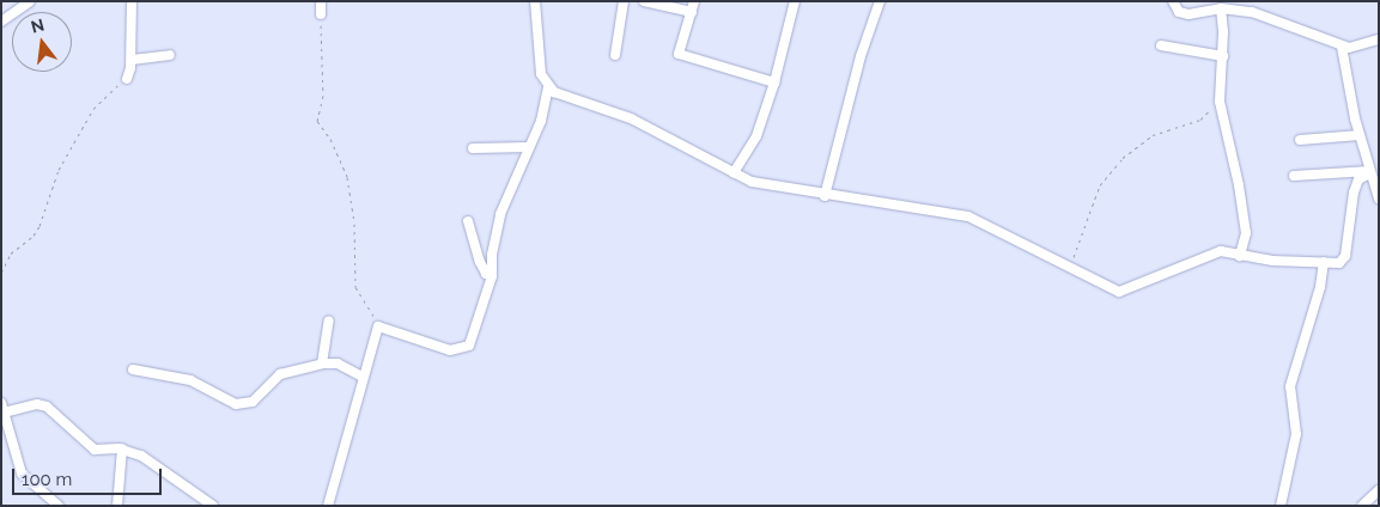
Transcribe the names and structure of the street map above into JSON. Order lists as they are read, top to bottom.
{
  "scale_bar": "100 m",
  "north": "top"
}
